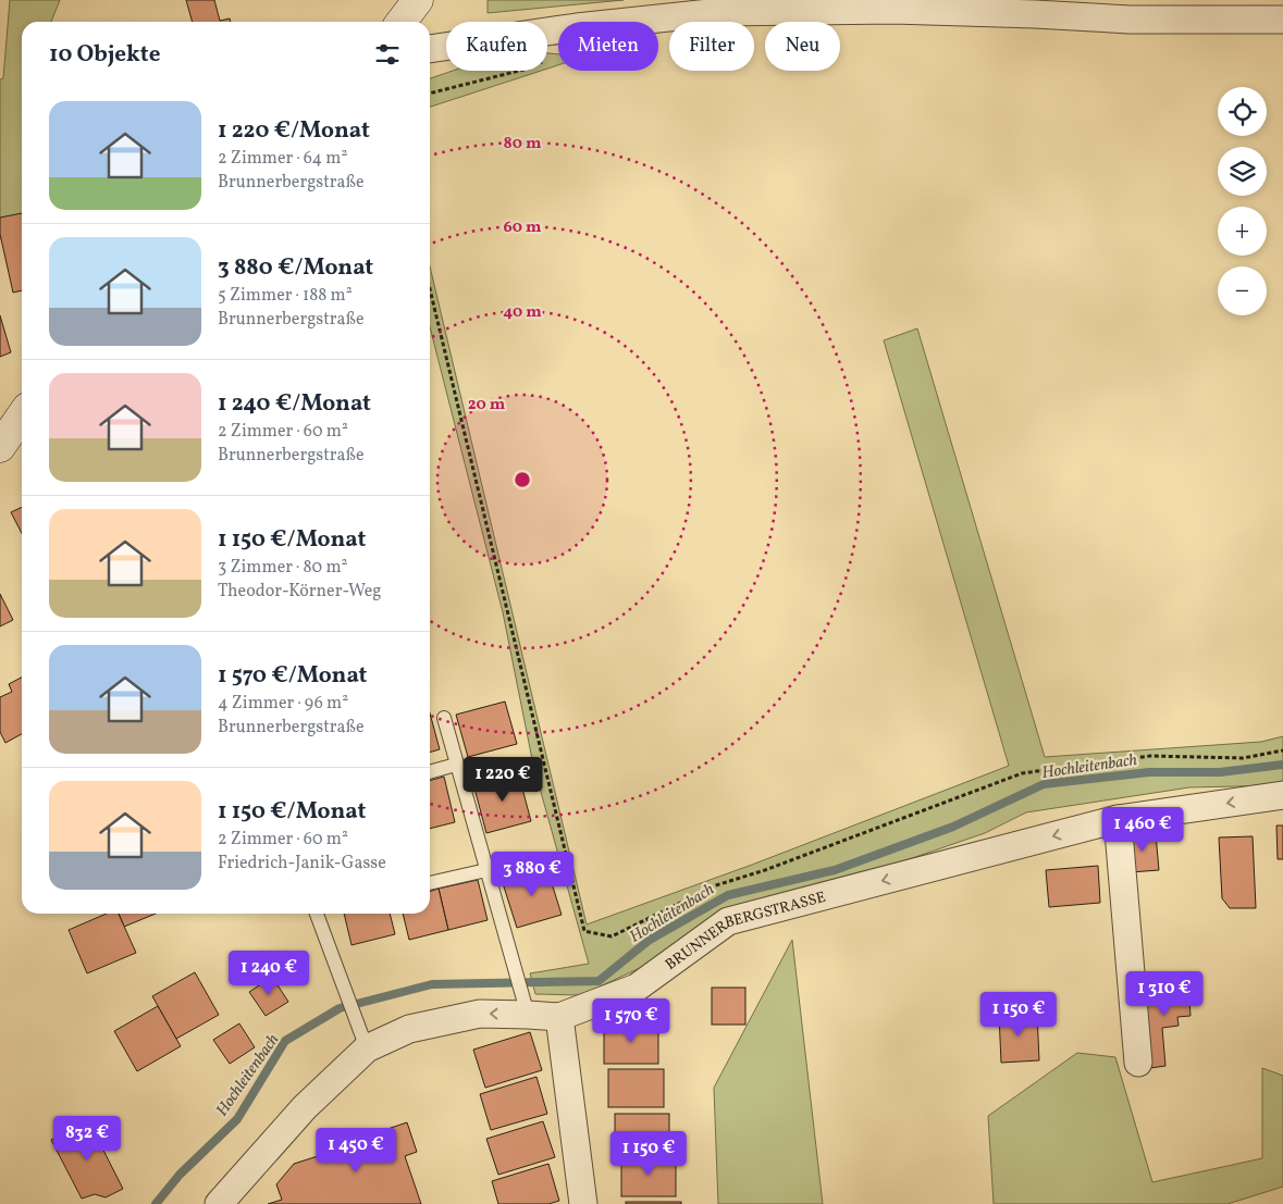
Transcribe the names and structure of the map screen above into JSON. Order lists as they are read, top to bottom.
{
  "streets": {
    "street": ["BRUNNERBERGSTRASSE"]
  },
  "one_way": ["BRUNNERBERGSTRASSE"],
  "water": ["Hochleitenbach"],
  "page": {
    "chip": [
      "Kaufen",
      "Mieten",
      "Filter",
      "Neu"
    ],
    "heading": "10 Objekte",
    "map_buttons": ["+", "−"],
    "list": [
      {
        "name": "1 220 €/Monat",
        "note": "2 Zimmer · 64 m² · Brunnerbergstraße"
      },
      {
        "name": "3 880 €/Monat",
        "note": "5 Zimmer · 188 m² · Brunnerbergstraße"
      },
      {
        "name": "1 240 €/Monat",
        "note": "2 Zimmer · 60 m² · Brunnerbergstraße"
      },
      {
        "name": "1 150 €/Monat",
        "note": "3 Zimmer · 80 m² · Theodor-Körner-Weg"
      },
      {
        "name": "1 570 €/Monat",
        "note": "4 Zimmer · 96 m² · Brunnerbergstraße"
      },
      {
        "name": "1 150 €/Monat",
        "note": "2 Zimmer · 60 m² · Friedrich-Janik-Gasse"
      }
    ],
    "price": [
      "1 220 €",
      "1 460 €",
      "3 880 €",
      "1 240 €",
      "1 310 €",
      "1 150 €",
      "1 570 €",
      "832 €",
      "1 450 €",
      "1 150 €"
    ]
  },
  "rings": [
    "80 m",
    "60 m",
    "40 m",
    "20 m"
  ]
}
